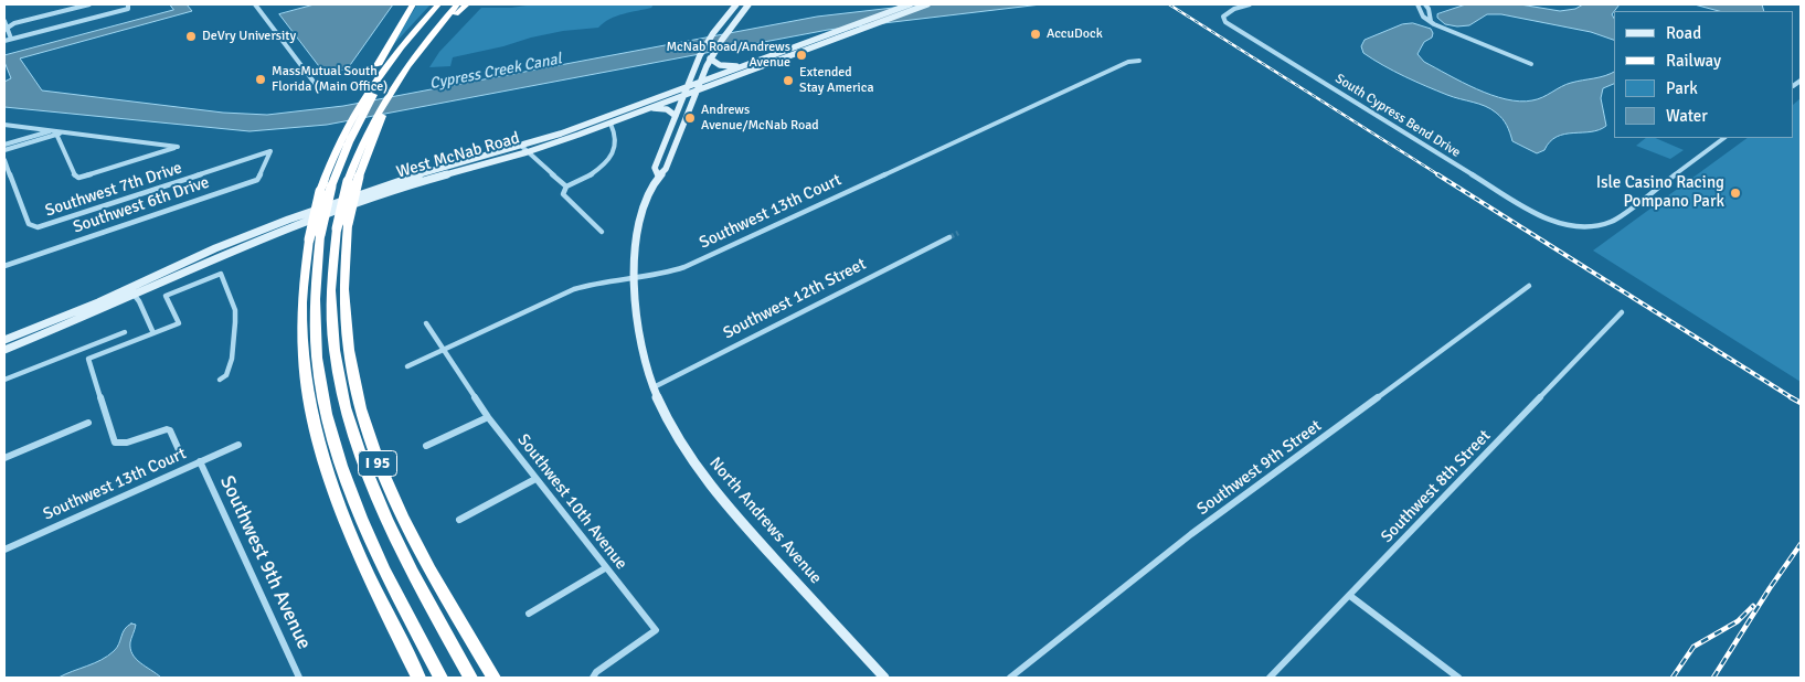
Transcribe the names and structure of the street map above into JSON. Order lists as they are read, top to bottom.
{
  "streets": {
    "highway": ["I 95"],
    "main road": ["West McNab Road", "North Andrews Avenue"],
    "street": [
      "South Cypress Bend Drive",
      "Southwest 7th Drive",
      "Southwest 6th Drive",
      "Southwest 13th Court",
      "Southwest 12th Street",
      "Southwest 9th Street",
      "Southwest 8th Street",
      "Southwest 10th Avenue",
      "Southwest 9th Avenue"
    ]
  },
  "crossings": [
    ["West McNab Road", "North Andrews Avenue"],
    ["Southwest 7th Drive", "Southwest 6th Drive"],
    ["Southwest 13th Court", "Southwest 10th Avenue"],
    ["Southwest 13th Court", "North Andrews Avenue"],
    ["Southwest 13th Court", "Southwest 9th Avenue"],
    ["Southwest 12th Street", "North Andrews Avenue"]
  ],
  "water": ["Cypress Creek Canal"],
  "places": [
    "AccuDock",
    "DeVry University",
    "McNab Road/Andrews Avenue",
    "MassMutual South Florida (Main Office)",
    "Extended Stay America",
    "Andrews Avenue/McNab Road",
    "Isle Casino Racing Pompano Park"
  ],
  "legend": [
    "Road",
    "Railway",
    "Park",
    "Water"
  ]
}
